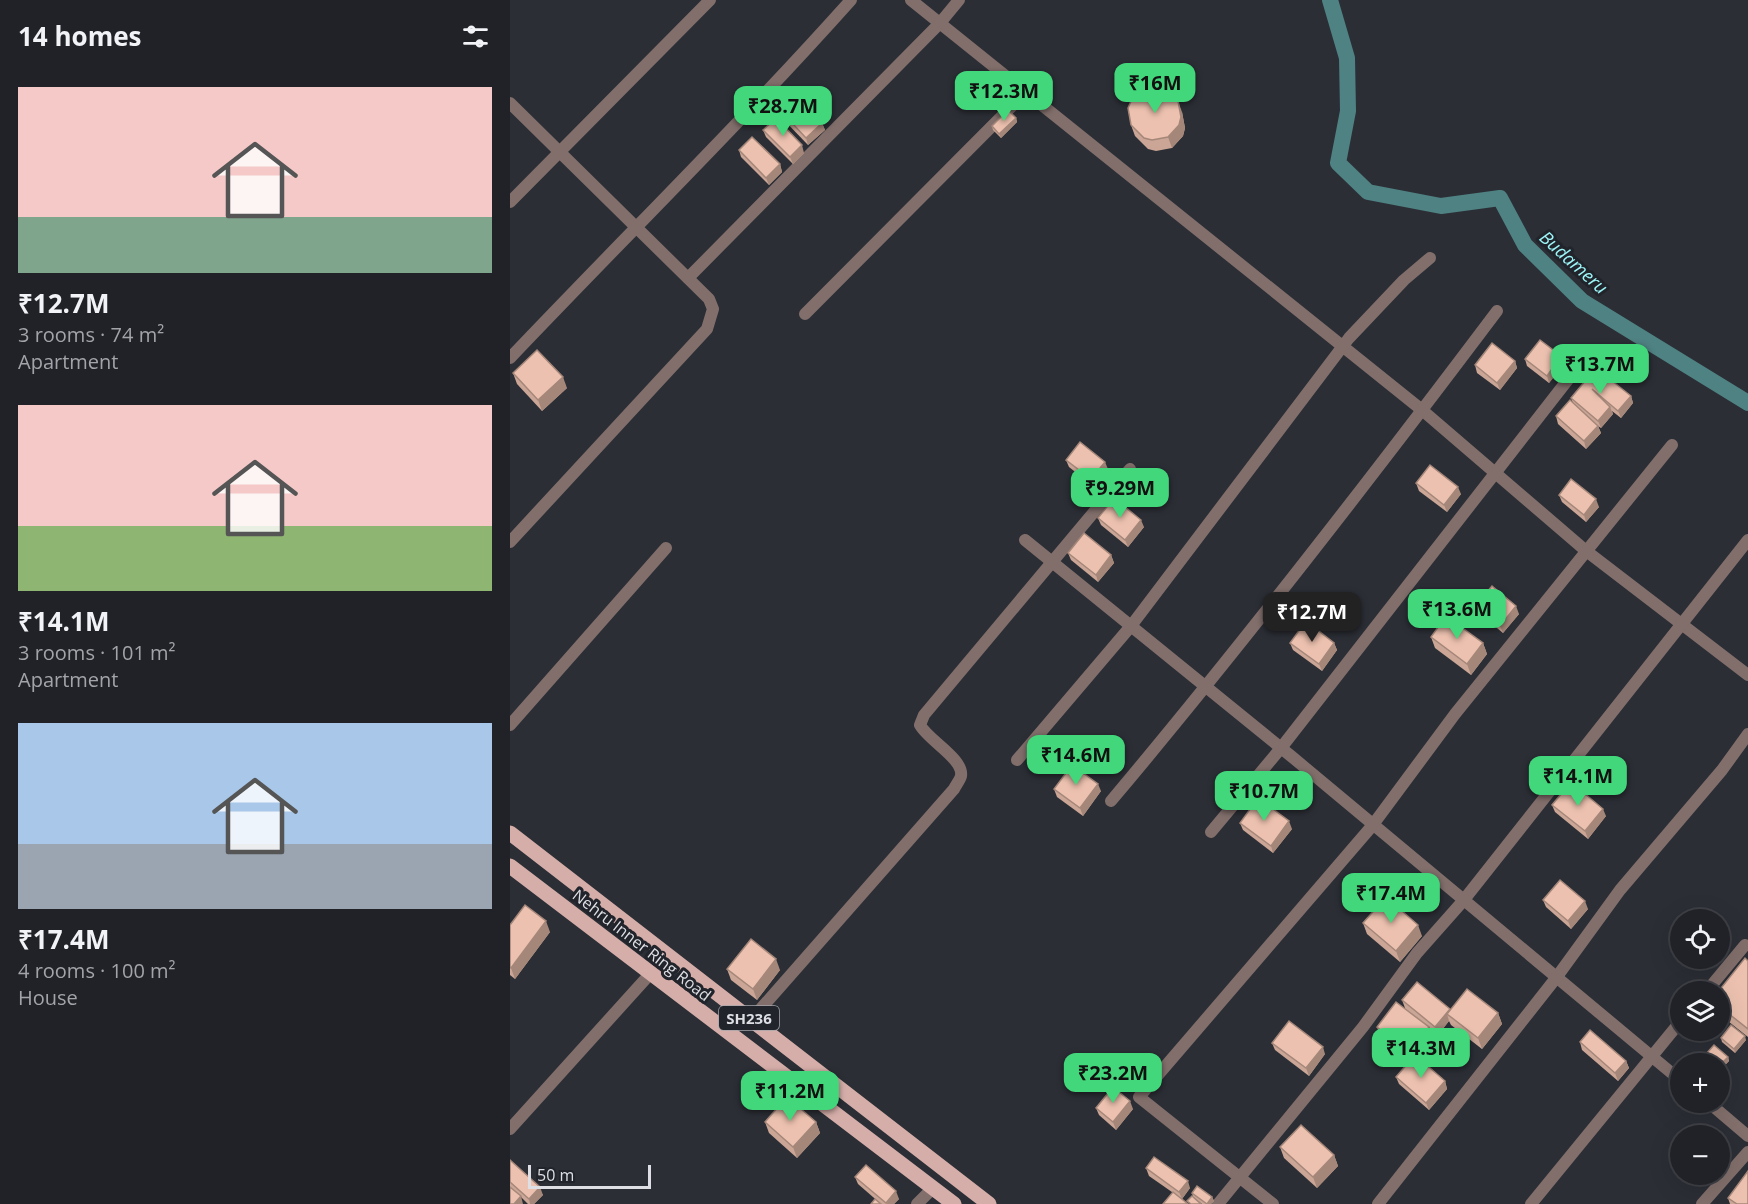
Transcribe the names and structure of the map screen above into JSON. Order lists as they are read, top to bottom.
{
  "streets": {
    "main road": ["Nehru Inner Ring Road", "SH236"]
  },
  "water": ["Budameru"],
  "scale_bar": "50 m",
  "page": {
    "heading": "14 homes",
    "price": [
      "₹16M",
      "₹12.3M",
      "₹28.7M",
      "₹13.7M",
      "₹9.29M",
      "₹13.6M",
      "₹12.7M",
      "₹14.6M",
      "₹14.1M",
      "₹10.7M",
      "₹17.4M",
      "₹14.3M",
      "₹23.2M",
      "₹11.2M"
    ],
    "list": [
      {
        "name": "₹12.7M",
        "note": "3 rooms · 74 m² · Apartment"
      },
      {
        "name": "₹14.1M",
        "note": "3 rooms · 101 m² · Apartment"
      },
      {
        "name": "₹17.4M",
        "note": "4 rooms · 100 m² · House"
      }
    ],
    "map_buttons": ["+", "−"],
    "scale": "50 m"
  }
}
